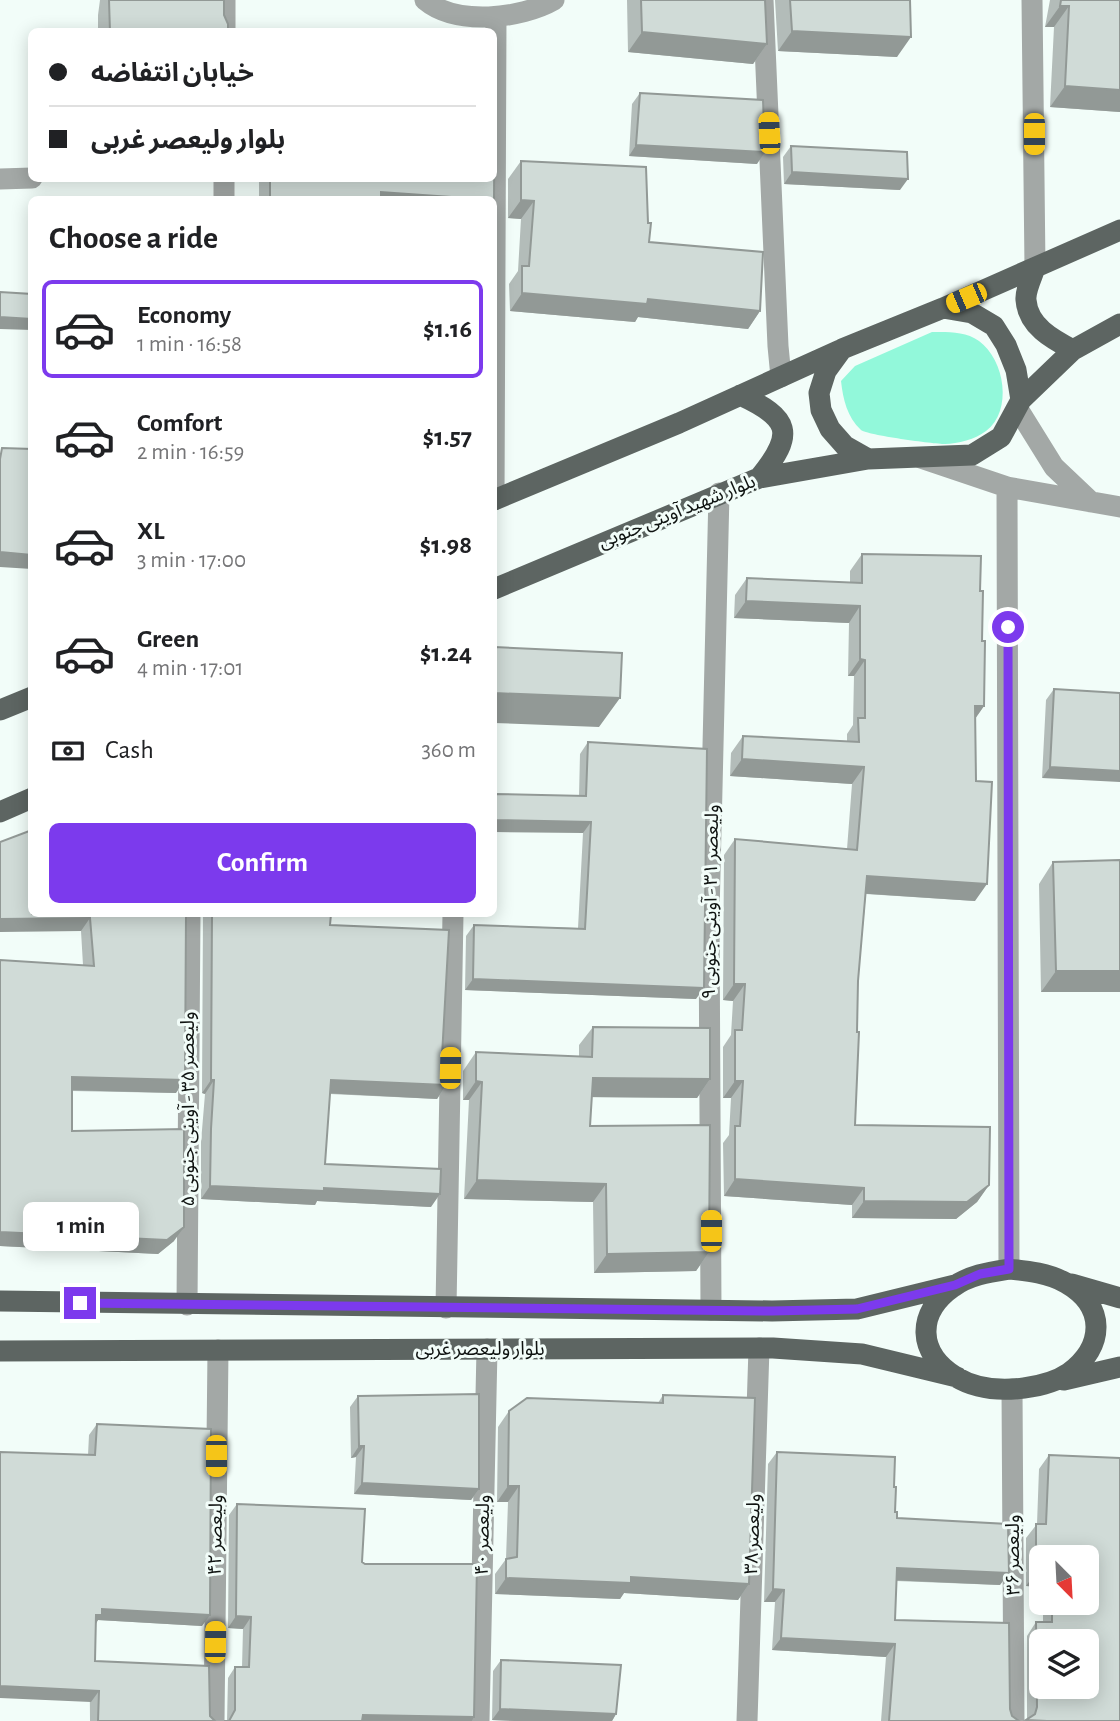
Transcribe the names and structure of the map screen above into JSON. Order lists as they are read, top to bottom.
{
  "streets": {
    "main road": ["بلوار شهید آوینی جنوبی", "بلوار ولیعصر غربی"],
    "street": [
      "ولیعصر ۳۱ - آوینی جنوبی ۹",
      "ولیعصر ۳۵ - آوینی جنوبی ۵",
      "ولیعصر ۳۸",
      "ولیعصر ۴۲",
      "ولیعصر ۴۰",
      "ولیعصر ۳۶"
    ]
  },
  "crossings": [
    ["بلوار شهید آوینی جنوبی", "ولیعصر ۳۱ - آوینی جنوبی ۹"],
    ["بلوار ولیعصر غربی", "ولیعصر ۳۸"],
    ["بلوار ولیعصر غربی", "ولیعصر ۴۲"],
    ["بلوار ولیعصر غربی", "ولیعصر ۴۰"],
    ["بلوار ولیعصر غربی", "ولیعصر ۳۶"]
  ],
  "north": "bottom right",
  "page": {
    "banner": ["خیابان انتفاضه", "بلوار ولیعصر غربی"],
    "heading": "Choose a ride",
    "list": [
      {
        "name": "Economy",
        "note": "1 min · 16:58",
        "value": "$1.16"
      },
      {
        "name": "Comfort",
        "note": "2 min · 16:59",
        "value": "$1.57"
      },
      {
        "name": "XL",
        "note": "3 min · 17:00",
        "value": "$1.98"
      },
      {
        "name": "Green",
        "note": "4 min · 17:01",
        "value": "$1.24"
      }
    ],
    "pay": ["Cash", "360 m"],
    "buttons": "Confirm",
    "bubble": "1 min"
  }
}
